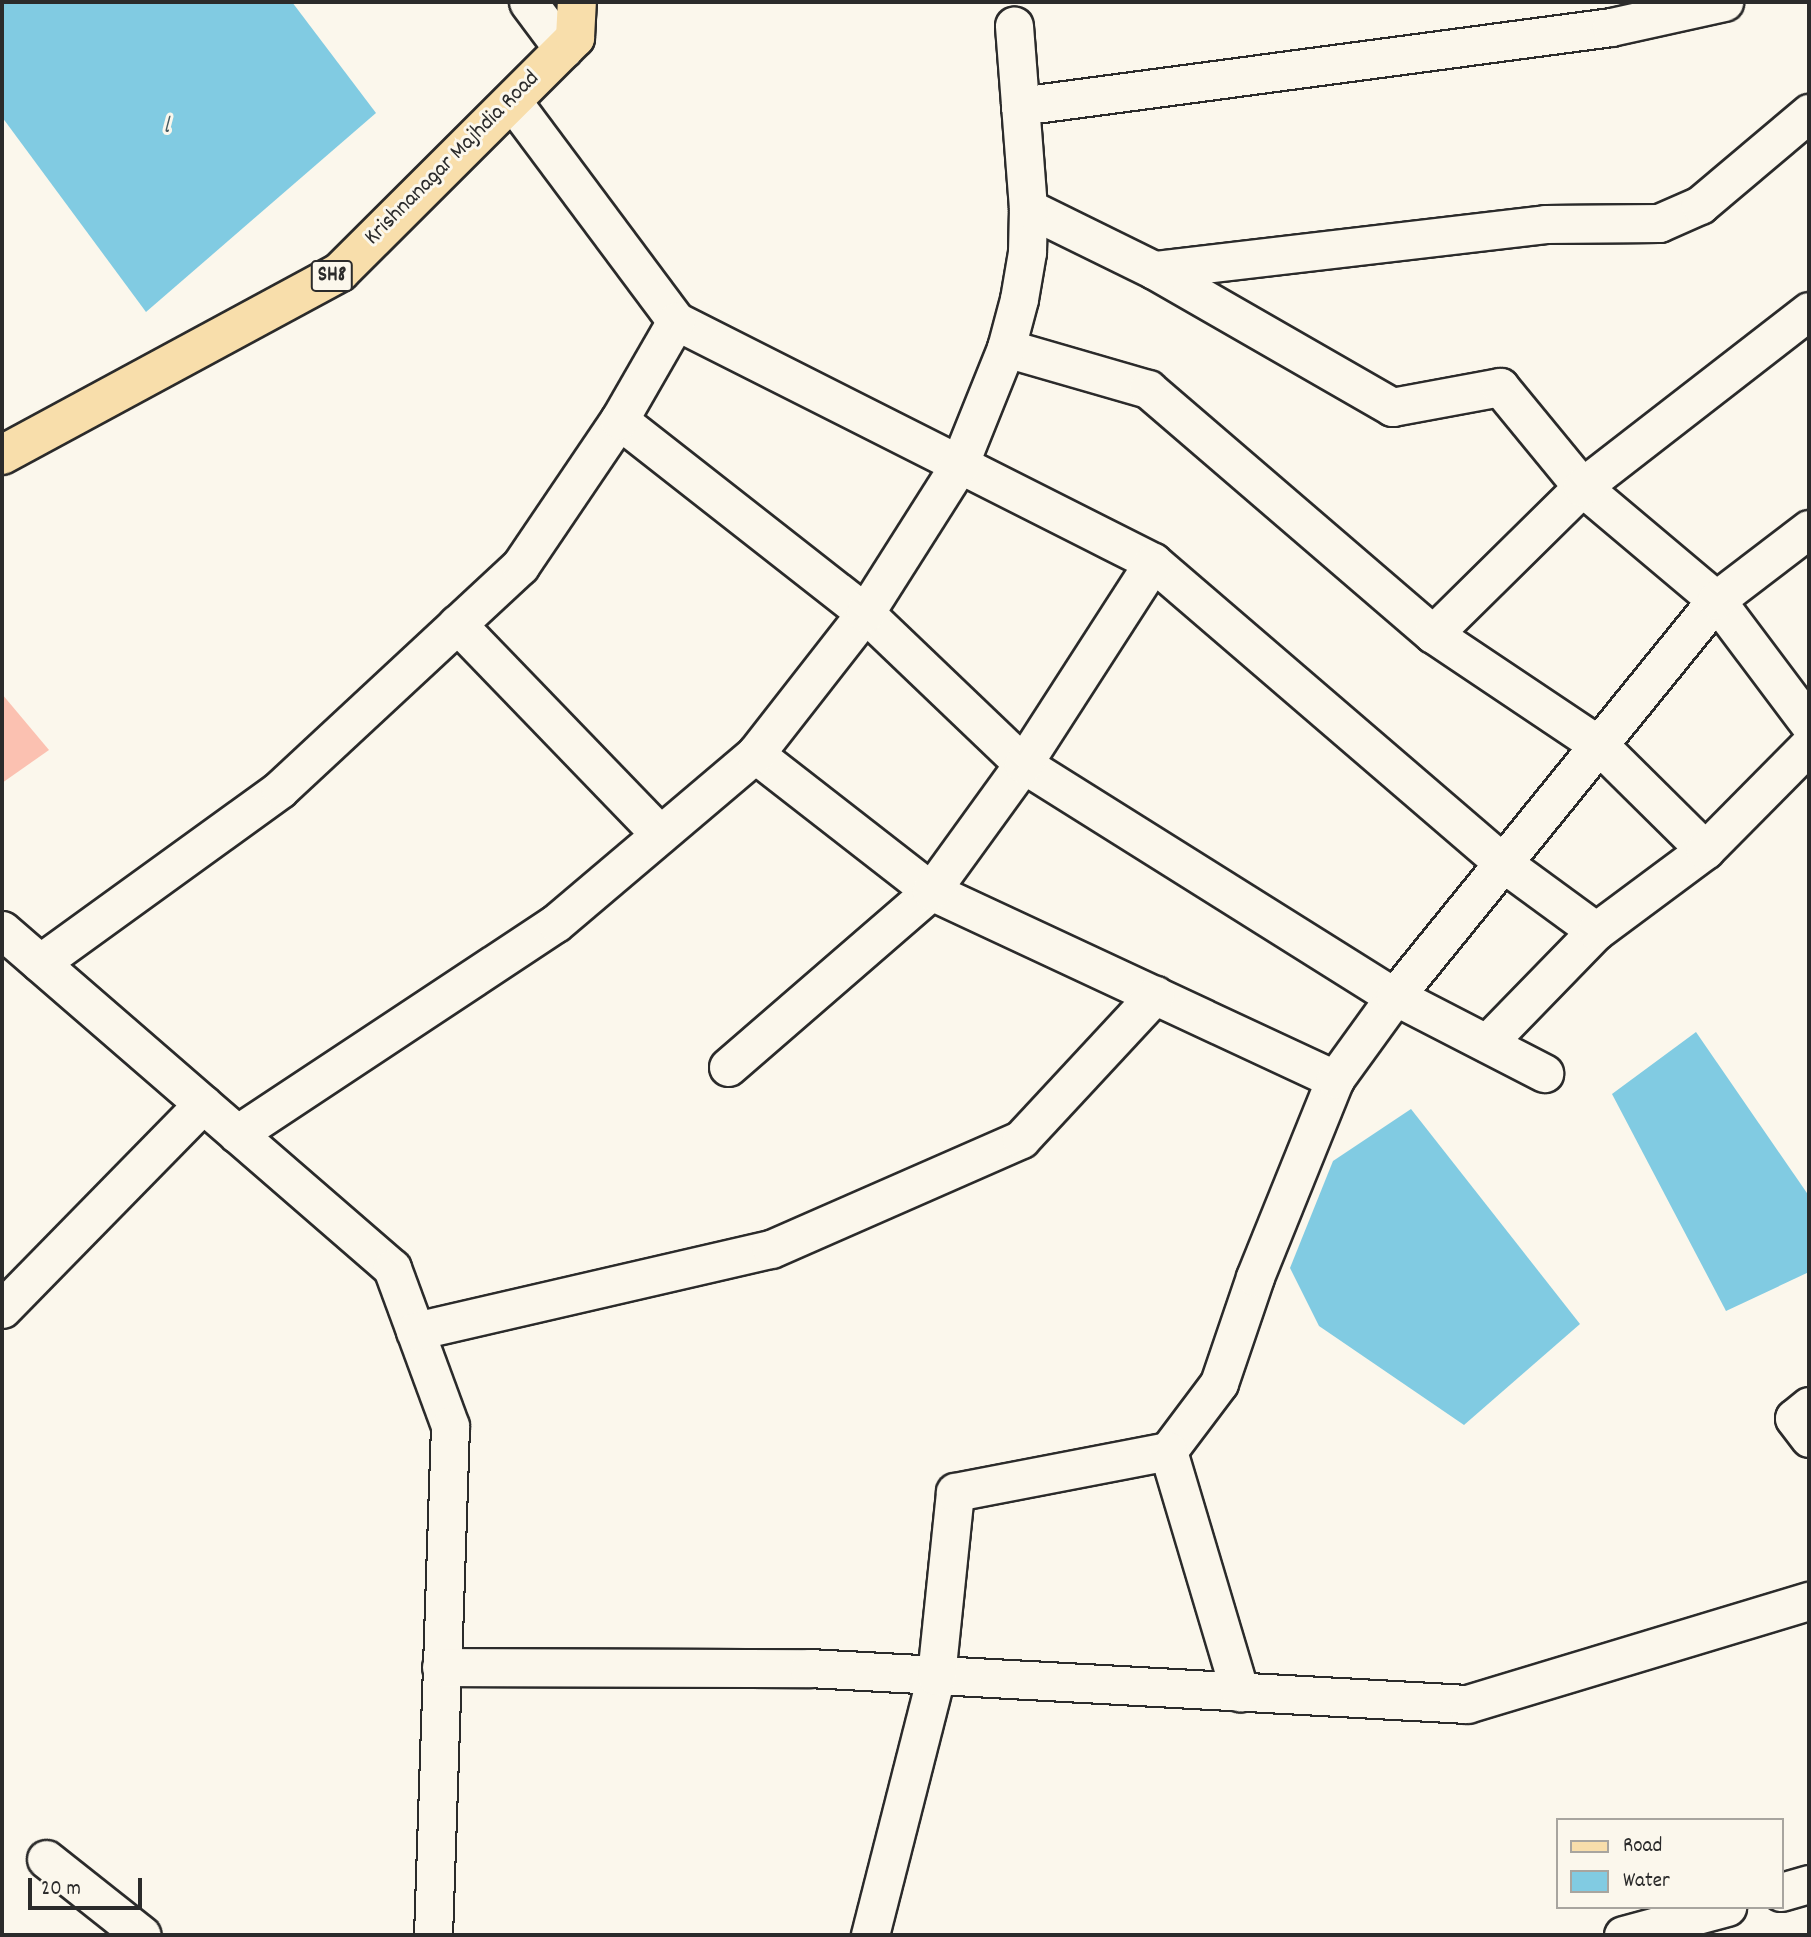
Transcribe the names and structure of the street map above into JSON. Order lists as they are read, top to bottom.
{
  "streets": {
    "main road": ["Krishnanagar Majhdia Road", "SH8"]
  },
  "water": ["l"],
  "legend": ["Road", "Water"],
  "scale_bar": "20 m"
}
